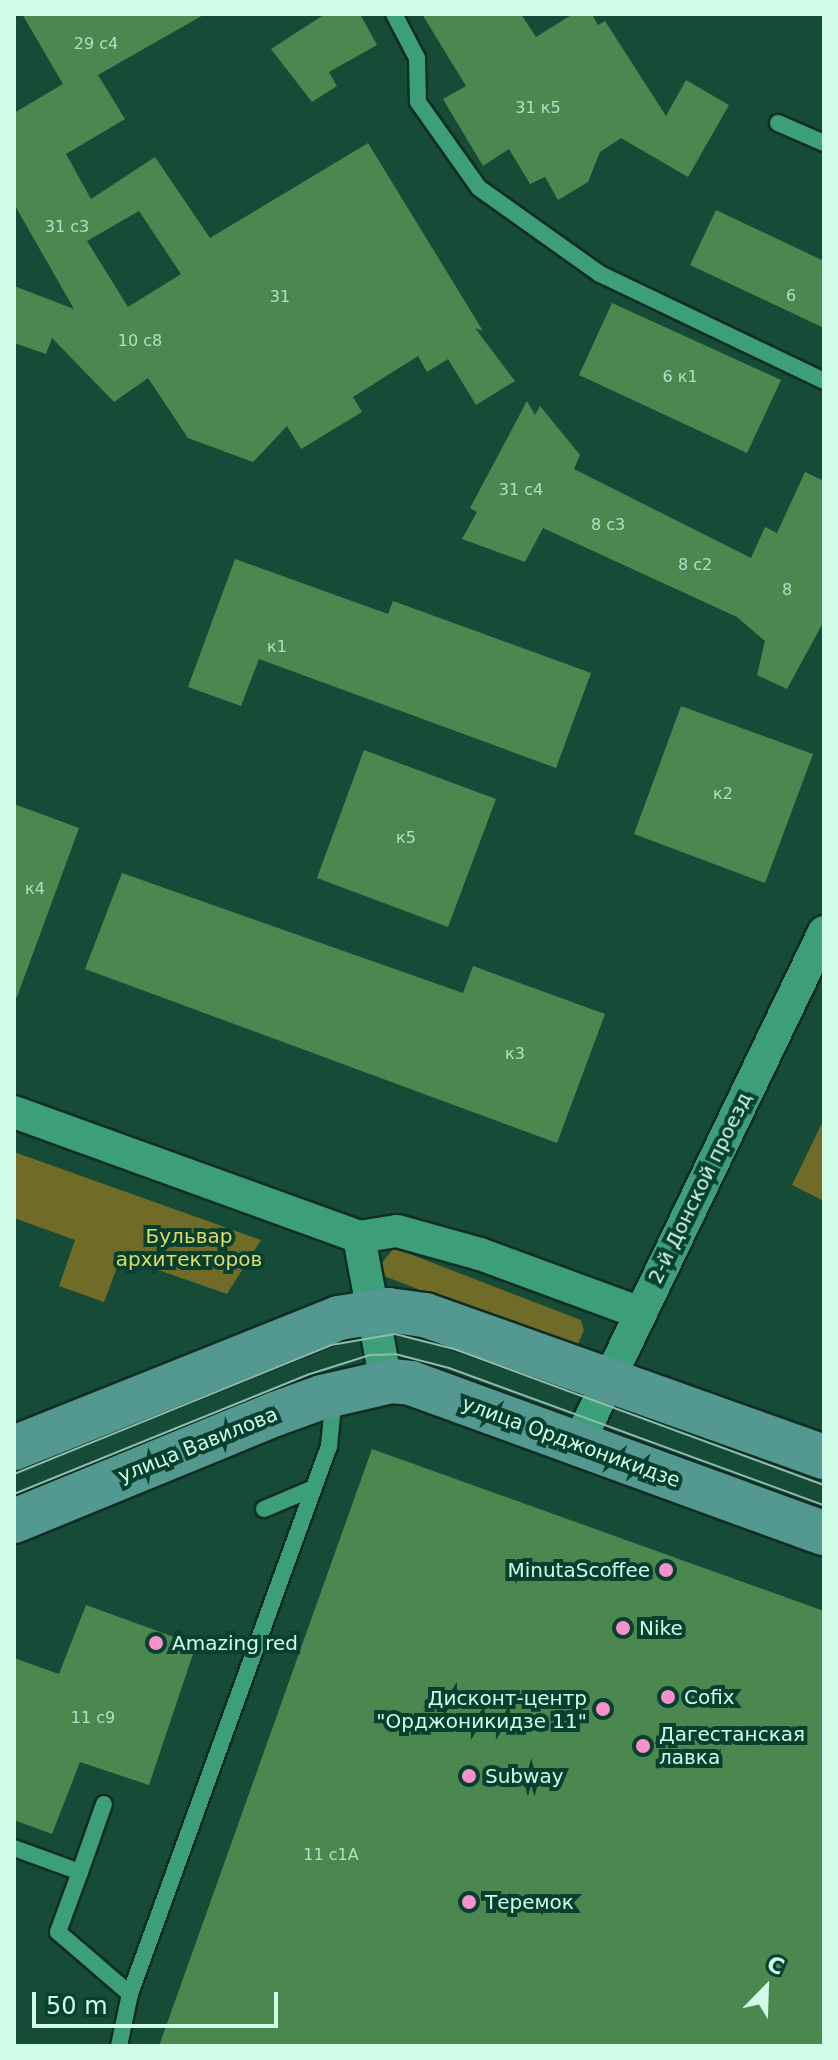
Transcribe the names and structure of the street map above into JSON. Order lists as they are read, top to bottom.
{
  "streets": {
    "main road": ["улица Орджоникидзе", "улица Вавилова"],
    "street": ["2-й Донской проезд"]
  },
  "crossings": [
    ["2-й Донской проезд", "улица Орджоникидзе"],
    ["улица Орджоникидзе", "улица Вавилова"]
  ],
  "parks": ["Бульвар архитекторов"],
  "places": [
    "MinutaScoffee",
    "Nike",
    "Amazing red",
    "Cofix",
    "Дисконт-центр \"Орджоникидзе 11\"",
    "Дагестанская лавка",
    "Subway",
    "Теремок"
  ],
  "house_numbers": [
    "29 с4",
    "31 к5",
    "31 с3",
    "6",
    "31",
    "10 с8",
    "6 к1",
    "31 с4",
    "8 с3",
    "8 с2",
    "8",
    "к1",
    "к2",
    "к5",
    "к4",
    "к3",
    "11 с9",
    "11 с1А"
  ],
  "scale_bar": "50 m",
  "north": "top right"
}
